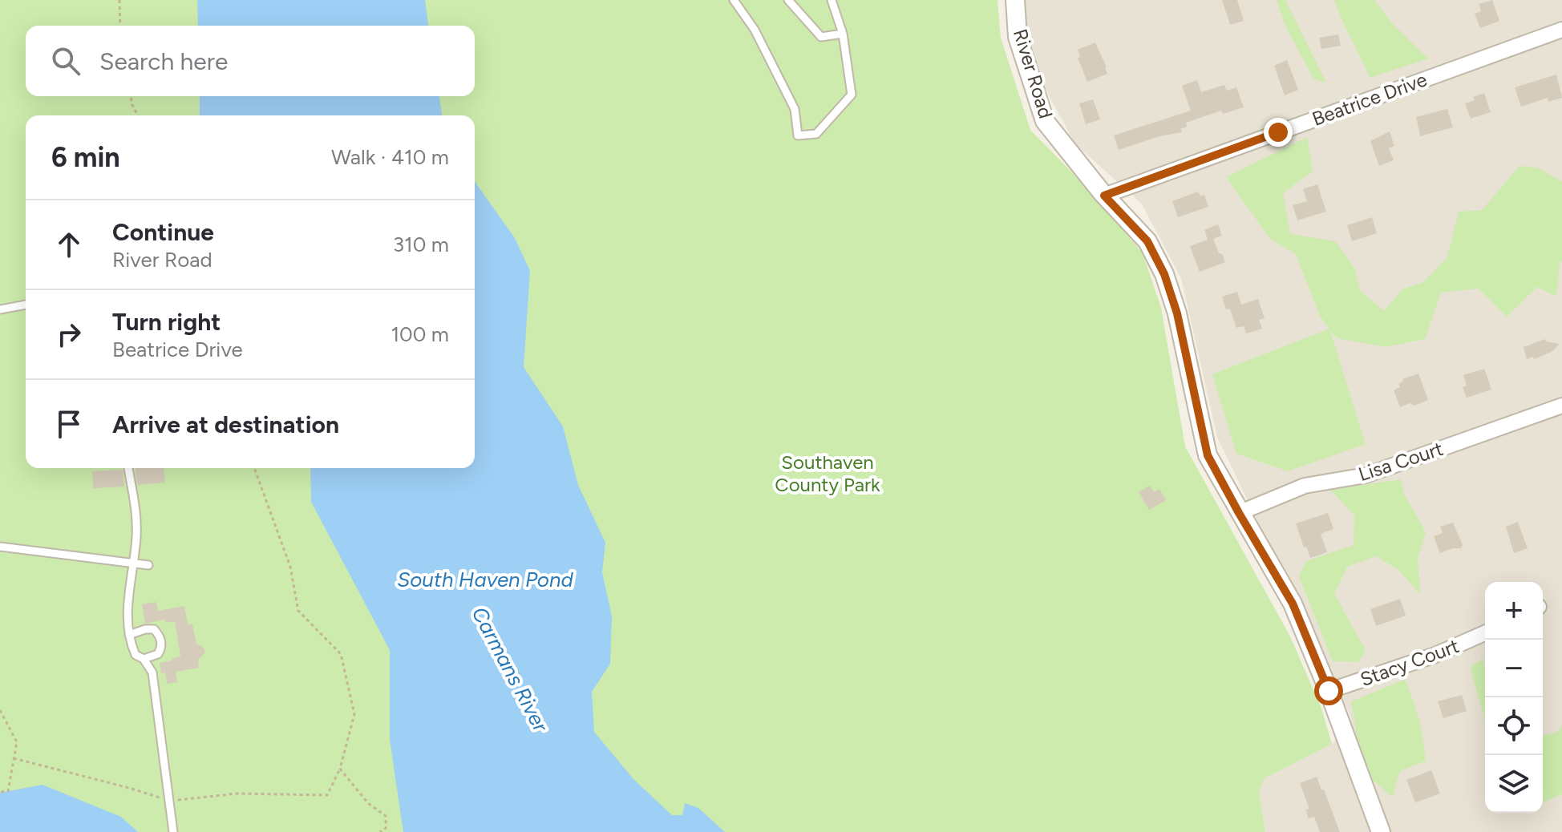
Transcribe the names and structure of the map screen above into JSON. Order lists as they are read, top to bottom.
{
  "streets": {
    "street": [
      "River Road",
      "Beatrice Drive",
      "Lisa Court",
      "Stacy Court"
    ]
  },
  "crossings": [
    ["River Road", "Beatrice Drive"],
    ["River Road", "Lisa Court"],
    ["River Road", "Stacy Court"]
  ],
  "water": ["South Haven Pond", "Carmans River"],
  "parks": ["Southaven County Park"],
  "page": {
    "search": "Search here",
    "heading": ["6 min", "Walk · 410 m"],
    "list": [
      ["Continue", "River Road", "310 m"],
      ["Turn right", "Beatrice Drive", "100 m"],
      "Arrive at destination"
    ],
    "map_buttons": ["+", "−"]
  }
}
